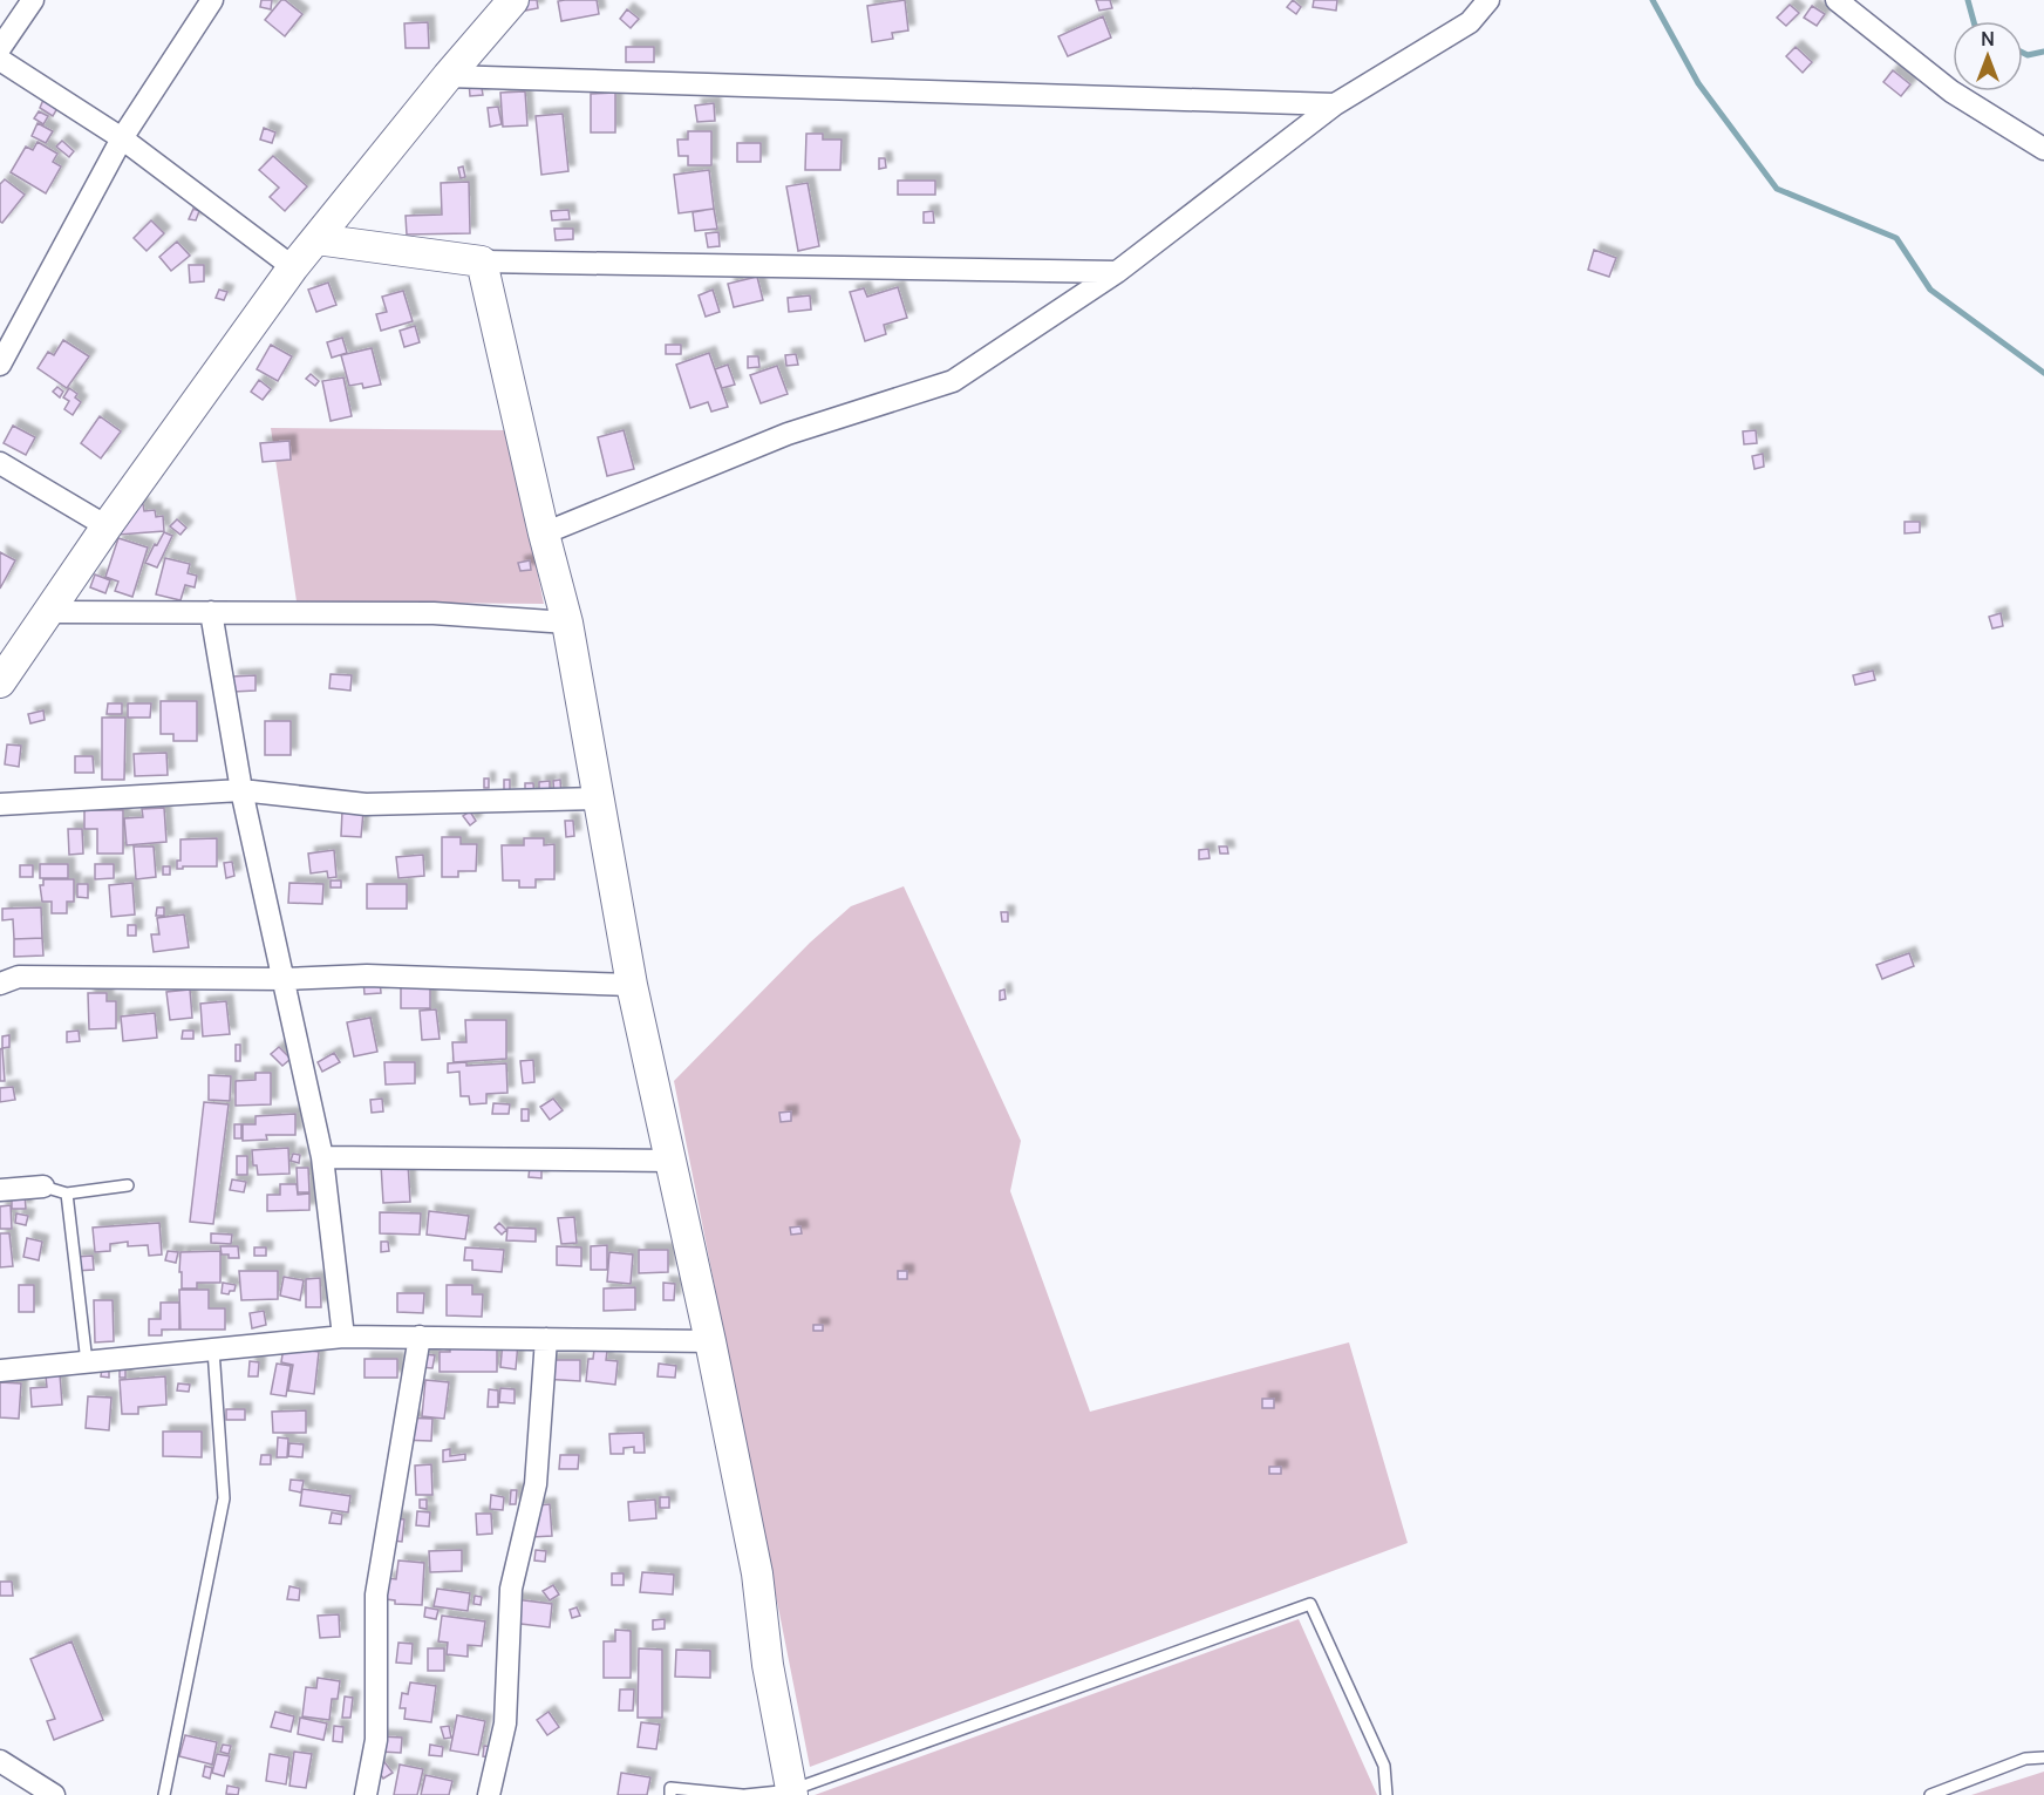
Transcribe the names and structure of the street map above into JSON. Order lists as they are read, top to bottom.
{
  "north": "top"
}
